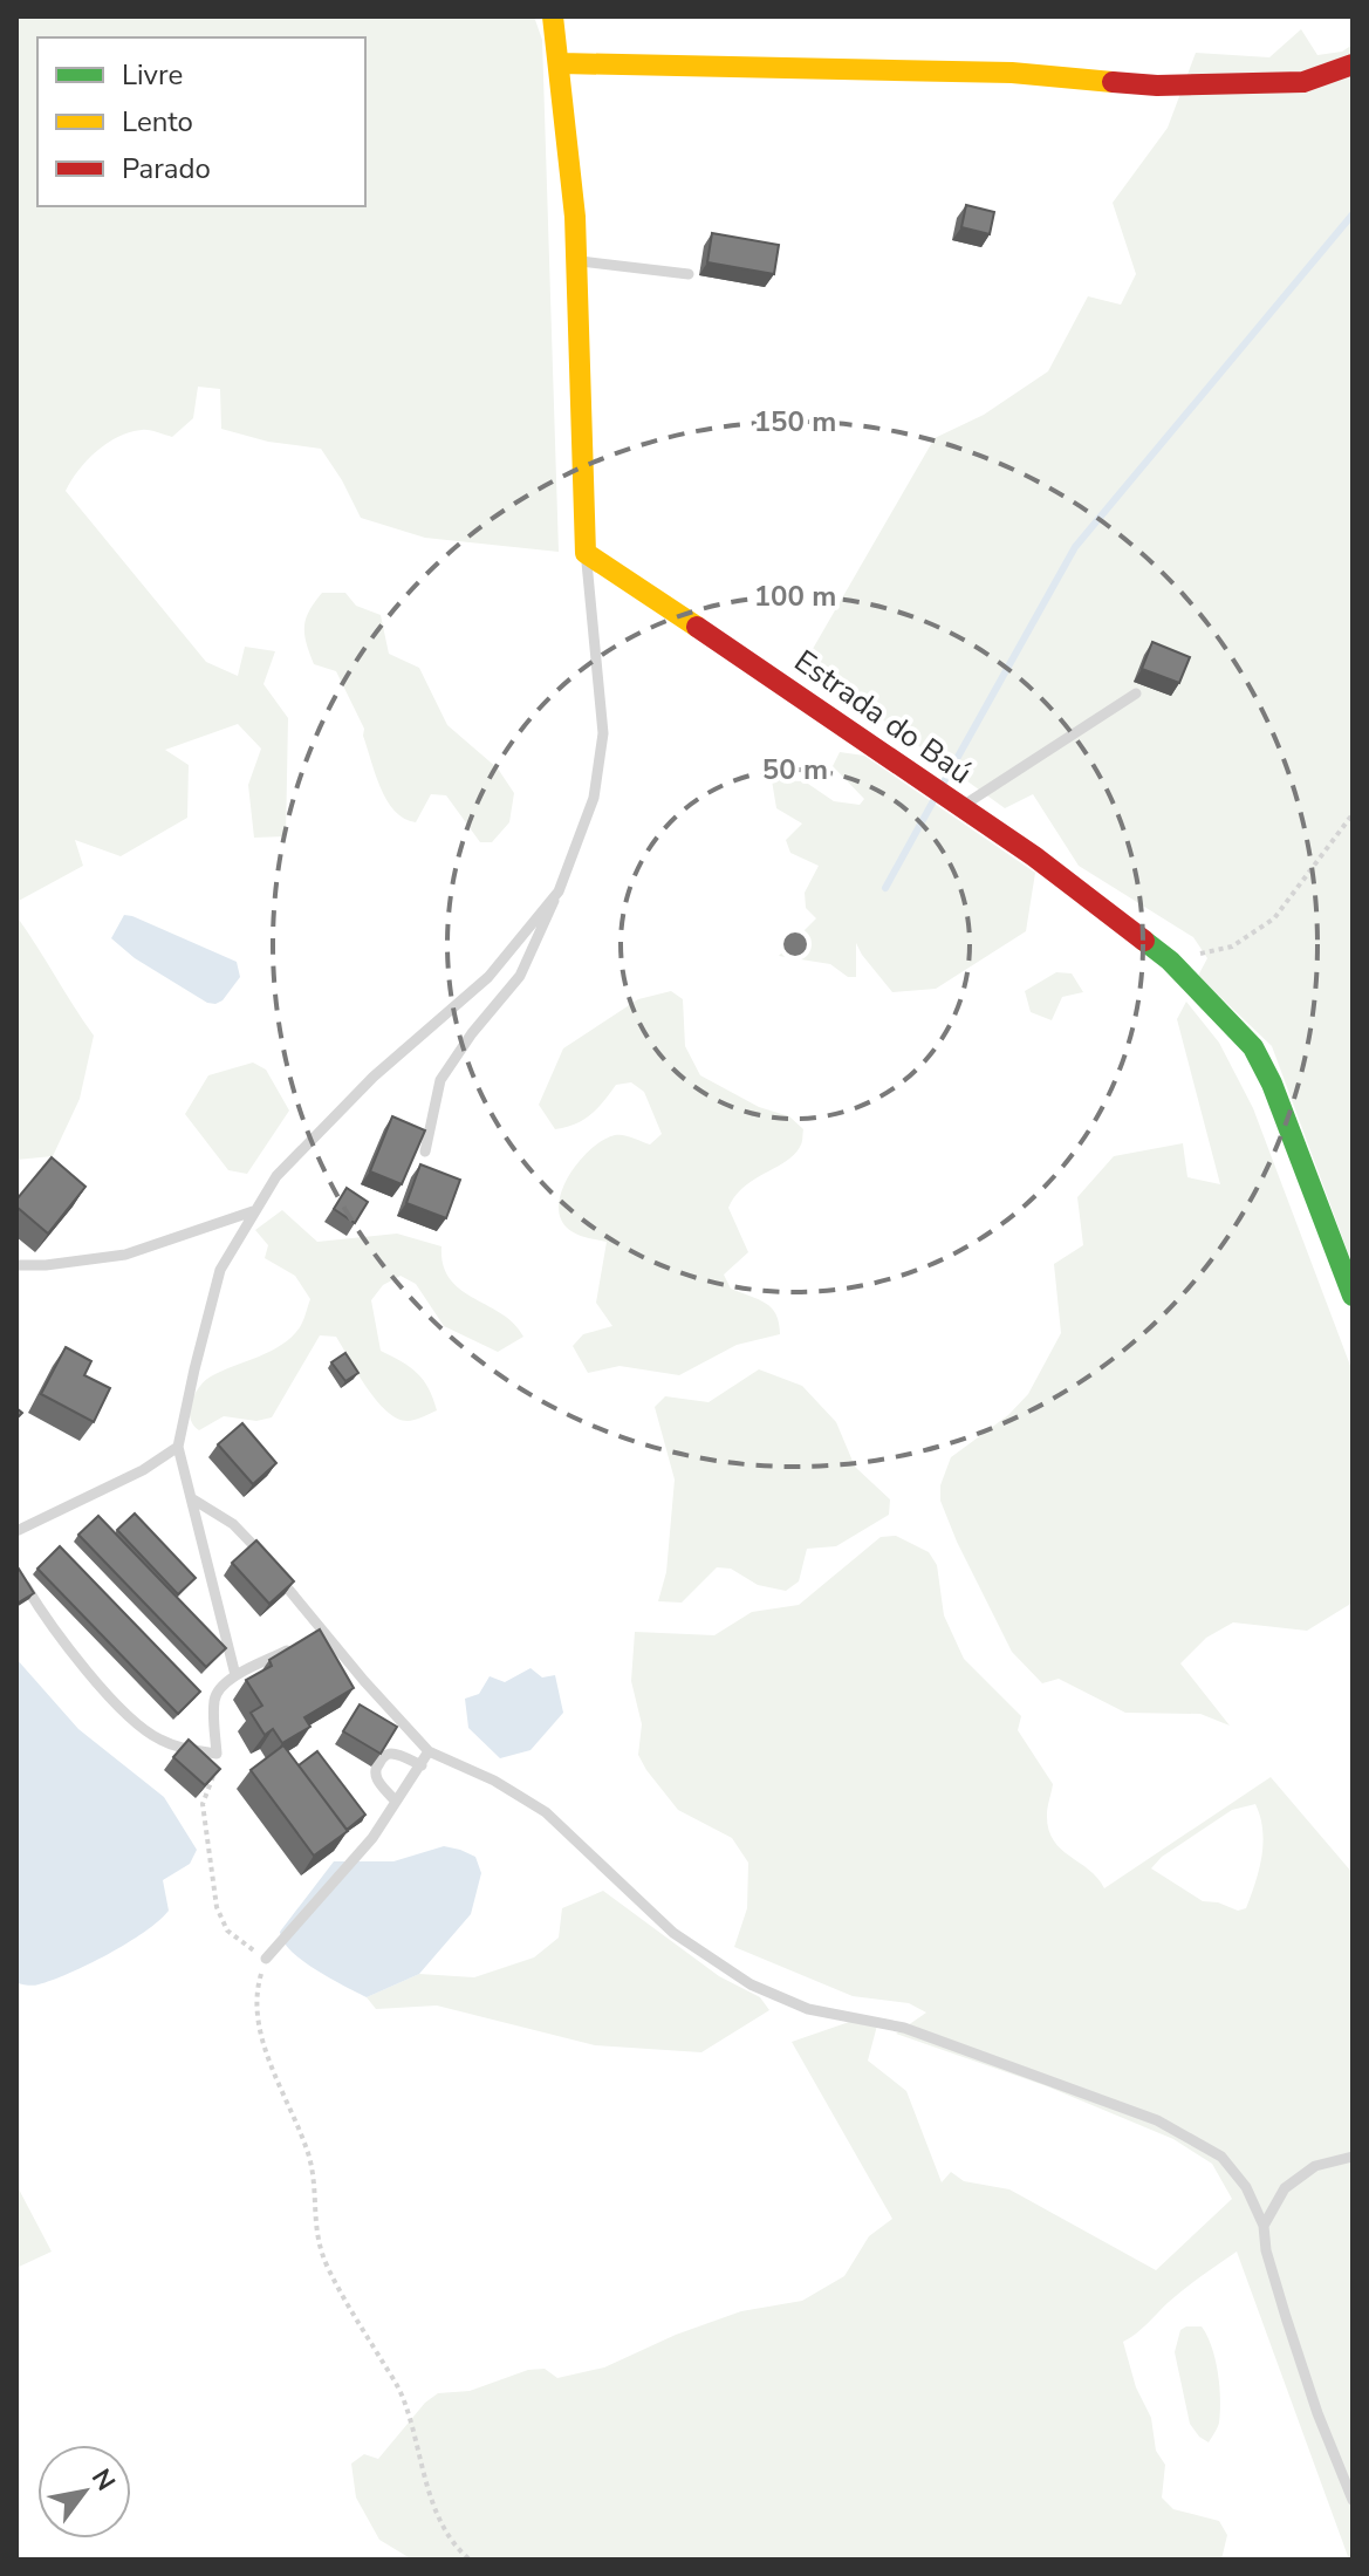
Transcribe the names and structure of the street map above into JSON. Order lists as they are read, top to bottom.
{
  "streets": {
    "street": ["Estrada do Baú"]
  },
  "legend": ["Livre", "Lento", "Parado"],
  "north": "top right",
  "rings": ["150 m", "100 m", "50 m"]
}
